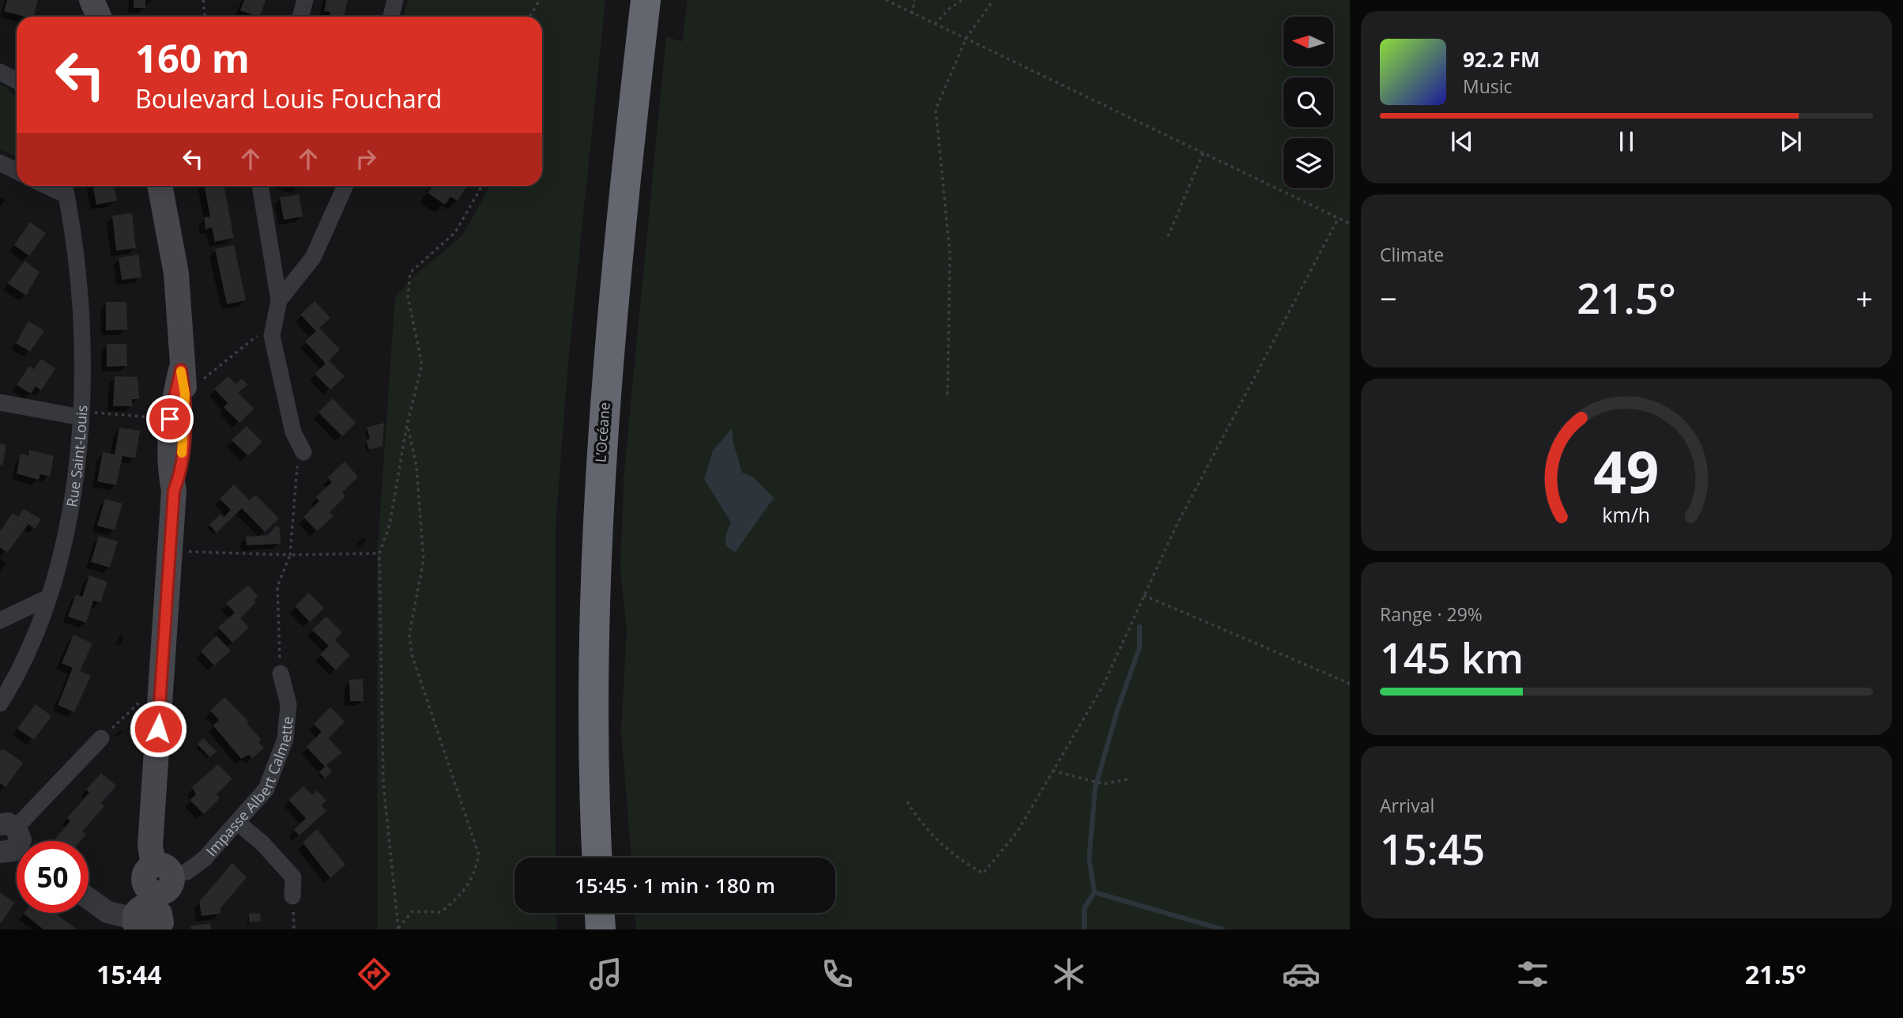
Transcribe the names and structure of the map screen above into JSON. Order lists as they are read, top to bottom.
{
  "streets": {
    "highway": ["L’Océane"],
    "street": ["Rue Saint-Louis", "Impasse Albert Calmette"]
  },
  "north": "left",
  "page": {
    "turn": ["160 m", "Boulevard Louis Fouchard"],
    "song": ["92.2 FM", "Music"],
    "tile": [
      "Climate",
      ["Range · 29%", "145 km"],
      ["Arrival", "15:45"]
    ],
    "heat": ["−", "21.5°", "+"],
    "limit": "50",
    "trip": "15:45 · 1 min · 180 m",
    "tabs": ["15:44", "21.5°"],
    "gauge": ["49", "km/h"]
  }
}
